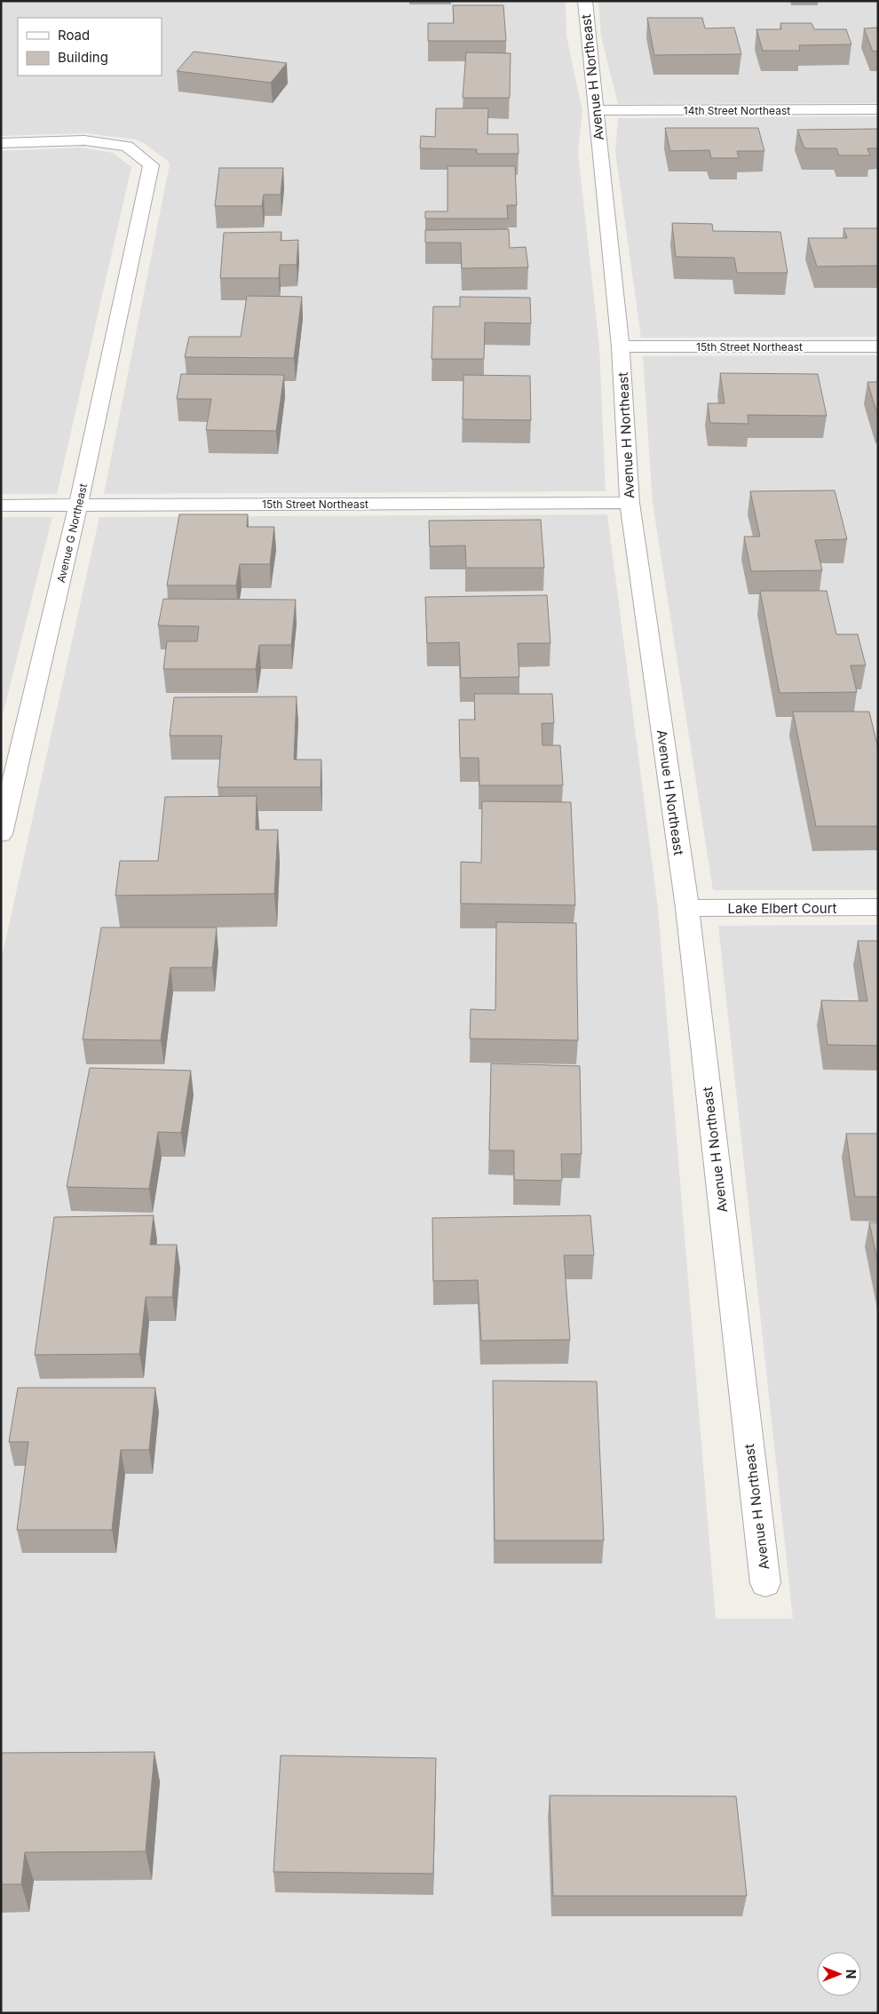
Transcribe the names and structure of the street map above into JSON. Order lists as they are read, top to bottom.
{
  "streets": {
    "street": [
      "Avenue H Northeast",
      "14th Street Northeast",
      "15th Street Northeast",
      "Avenue G Northeast",
      "Lake Elbert Court"
    ]
  },
  "crossings": [
    ["Avenue H Northeast", "14th Street Northeast"],
    ["Avenue H Northeast", "15th Street Northeast"],
    ["Avenue H Northeast", "Lake Elbert Court"],
    ["15th Street Northeast", "Avenue G Northeast"]
  ],
  "legend": ["Road", "Building"],
  "north": "right"
}
